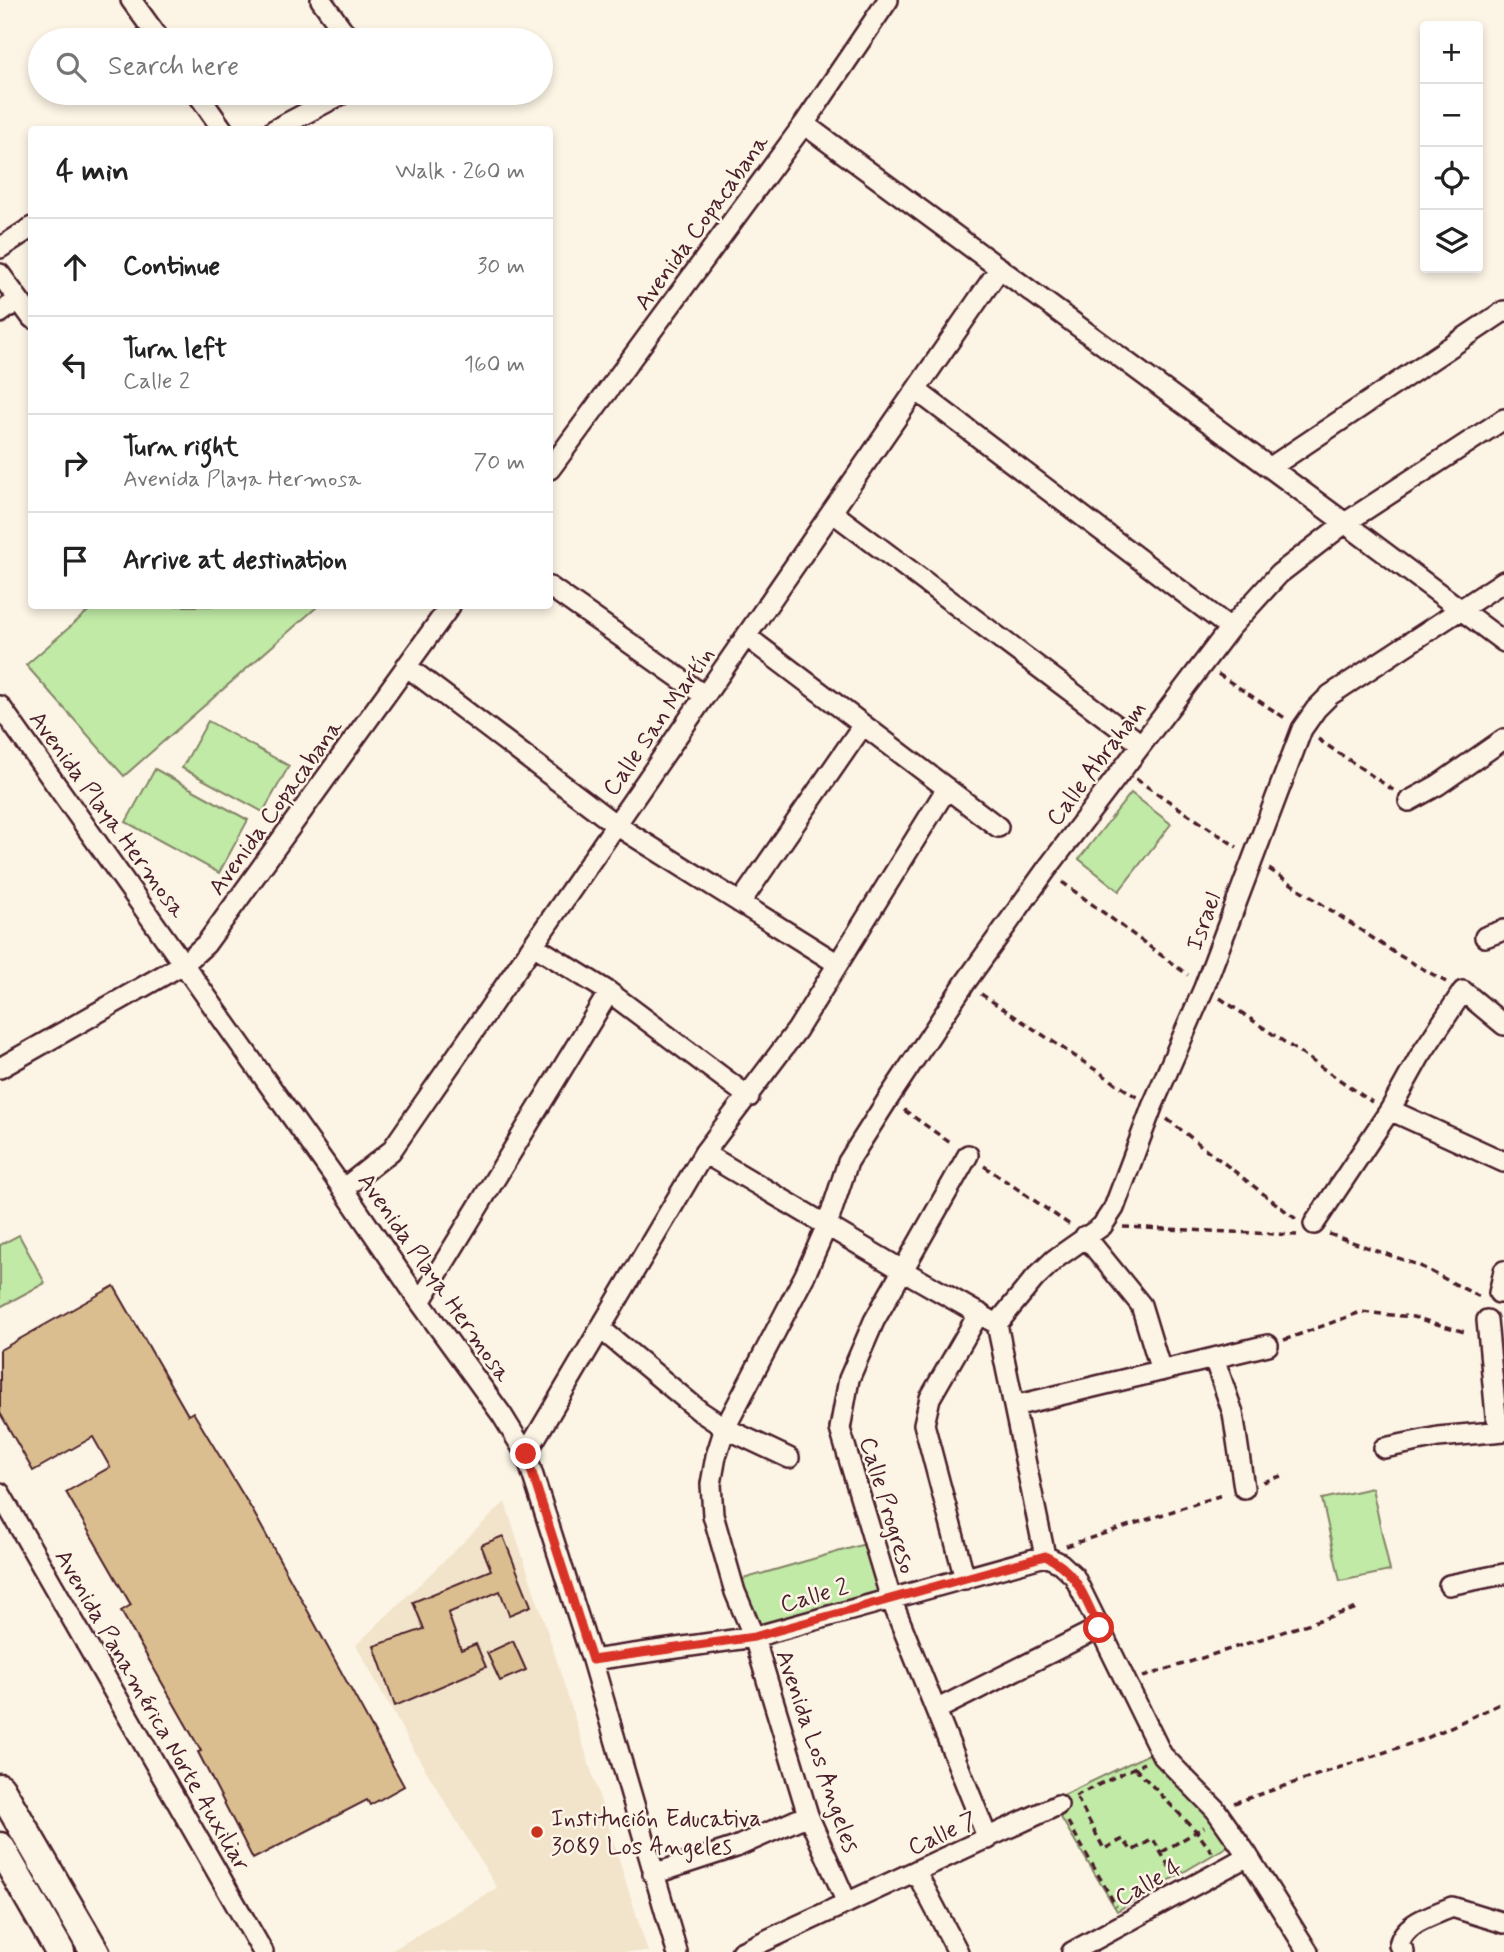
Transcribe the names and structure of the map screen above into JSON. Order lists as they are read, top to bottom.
{
  "streets": {
    "street": [
      "Avenida Copacabana",
      "Calle San Martín",
      "Calle Abraham",
      "Avenida Playa Hermosa",
      "Israel",
      "Calle Progreso",
      "Calle 2",
      "Avenida Panamérica Norte Auxiliar",
      "Avenida Los Angeles",
      "Calle 7",
      "Calle 4"
    ]
  },
  "crossings": [
    ["Avenida Copacabana", "Avenida Playa Hermosa"],
    ["Calle San Martín", "Avenida Playa Hermosa"],
    ["Calle Abraham", "Avenida Los Angeles"],
    ["Avenida Playa Hermosa", "Calle 2"],
    ["Calle Progreso", "Calle 2"],
    ["Calle Progreso", "Calle 7"],
    ["Calle 2", "Avenida Los Angeles"],
    ["Avenida Los Angeles", "Calle 7"]
  ],
  "places": ["Institución Educativa 3089 Los Angeles"],
  "page": {
    "map_buttons": ["+", "−"],
    "search": "Search here",
    "heading": ["4 min", "Walk · 260 m"],
    "list": [
      ["Continue", "30 m"],
      ["Turn left", "Calle 2", "160 m"],
      ["Turn right", "Avenida Playa Hermosa", "70 m"],
      "Arrive at destination"
    ]
  }
}
